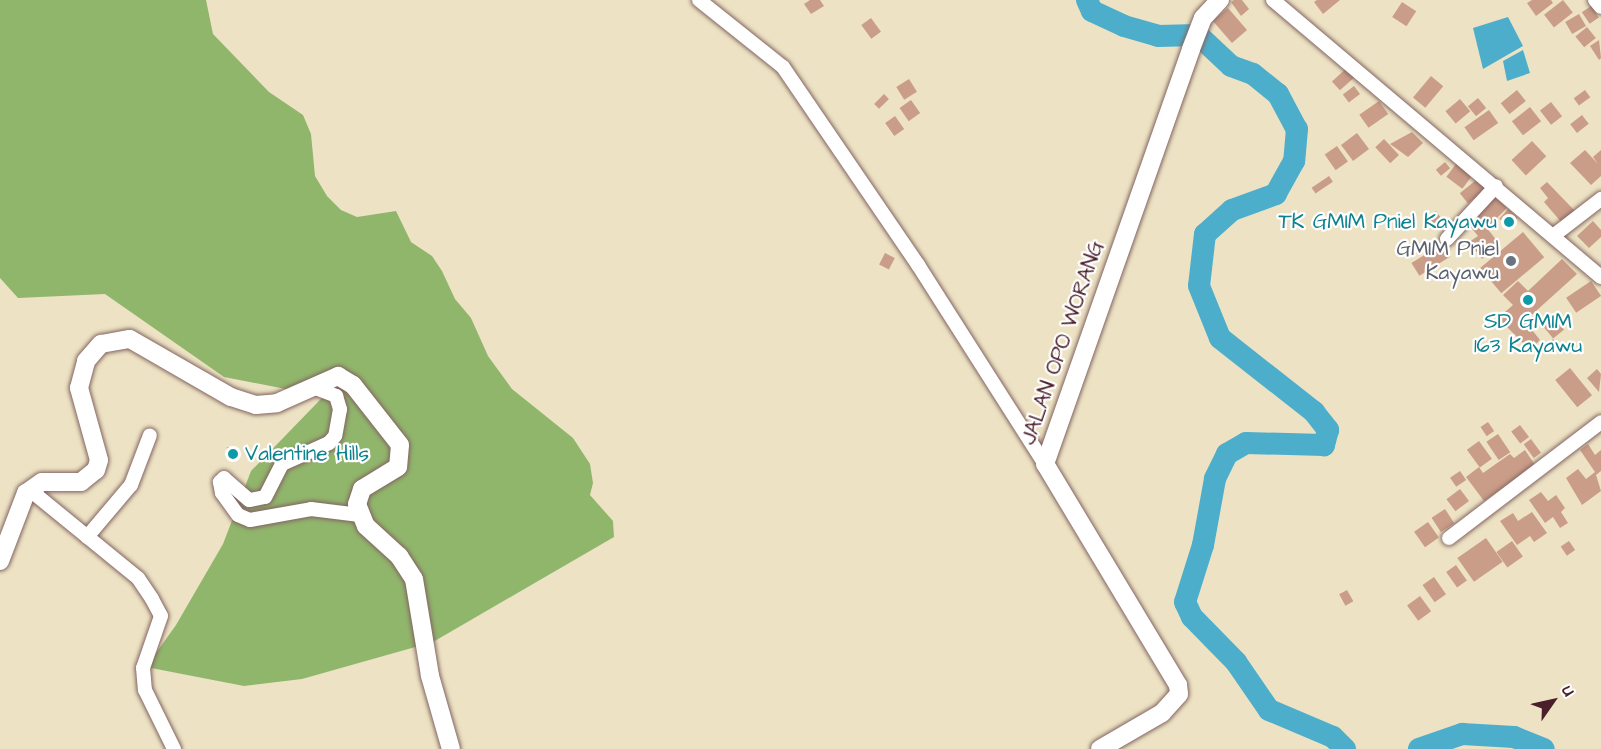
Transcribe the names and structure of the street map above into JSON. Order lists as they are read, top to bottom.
{
  "streets": {
    "street": ["JALAN OPO WORANG"]
  },
  "places": [
    "TK GMIM Pniel Kayawu",
    "GMIM Pniel Kayawu",
    "SD GMIM 163 Kayawu",
    "Valentine Hills"
  ],
  "north": "top right"
}
